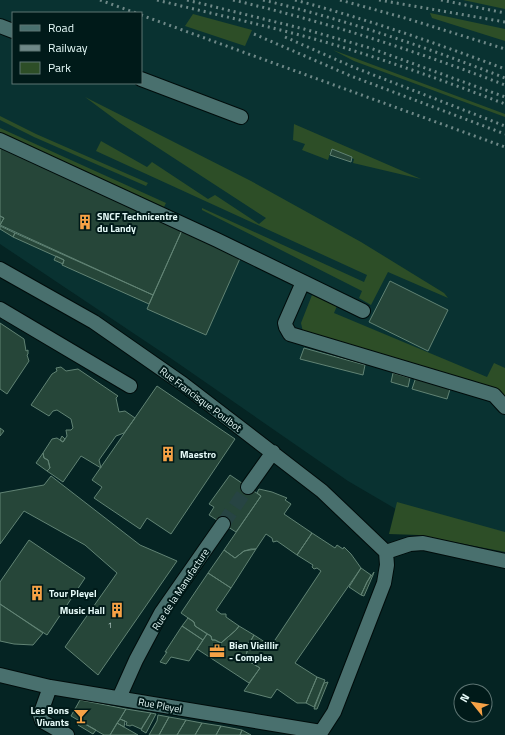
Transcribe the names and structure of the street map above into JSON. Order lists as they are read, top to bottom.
{
  "streets": {
    "street": ["Rue Francisque Poulbot", "Rue de la Manufacture", "Rue Pleyel"]
  },
  "crossings": [
    ["Rue Francisque Poulbot", "Rue Pleyel"],
    ["Rue de la Manufacture", "Rue Pleyel"]
  ],
  "places": {
    "building": [
      "SNCF Technicentre du Landy",
      "Maestro",
      "Tour Pleyel",
      "Music Hall"
    ],
    "office": ["Bien Vieillir - Complea"],
    "bar": ["Les Bons Vivants"]
  },
  "house_numbers": ["1"],
  "legend": ["Road", "Railway", "Park"],
  "north": "top left"
}
